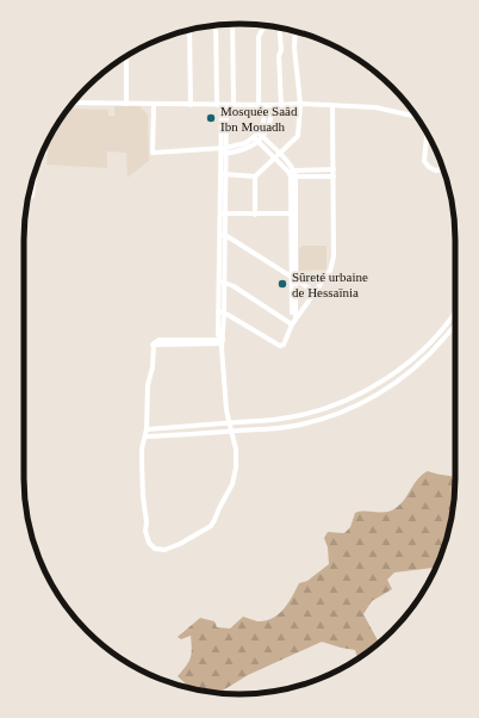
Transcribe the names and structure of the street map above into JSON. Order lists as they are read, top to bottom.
{
  "places": ["Mosquée Saâd Ibn Mouadh", "Sûreté urbaine de Hessaïnia"]
}
